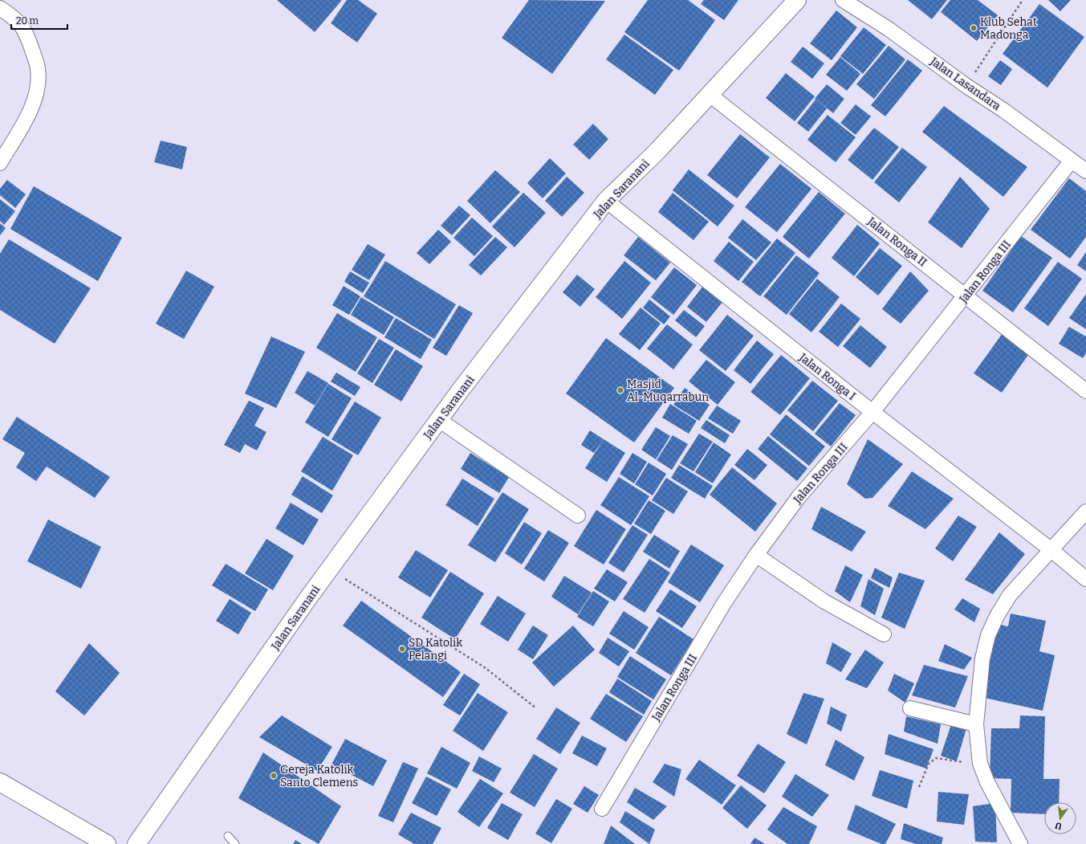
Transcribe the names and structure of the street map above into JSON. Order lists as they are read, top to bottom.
{
  "streets": {
    "main road": ["Jalan Saranani"],
    "street": [
      "Jalan Lasandara",
      "Jalan Ronga II",
      "Jalan Ronga III",
      "Jalan Ronga I"
    ]
  },
  "crossings": [
    ["Jalan Lasandara", "Jalan Ronga III"],
    ["Jalan Saranani", "Jalan Ronga II"],
    ["Jalan Saranani", "Jalan Ronga I"],
    ["Jalan Ronga II", "Jalan Ronga III"],
    ["Jalan Ronga III", "Jalan Ronga I"]
  ],
  "places": [
    "Klub Sehat Madonga",
    "Masjid Al-Muqarrabun",
    "SD Katolik Pelangi",
    "Gereja Katolik Santo Clemens"
  ],
  "scale_bar": "20 m",
  "north": "bottom"
}
